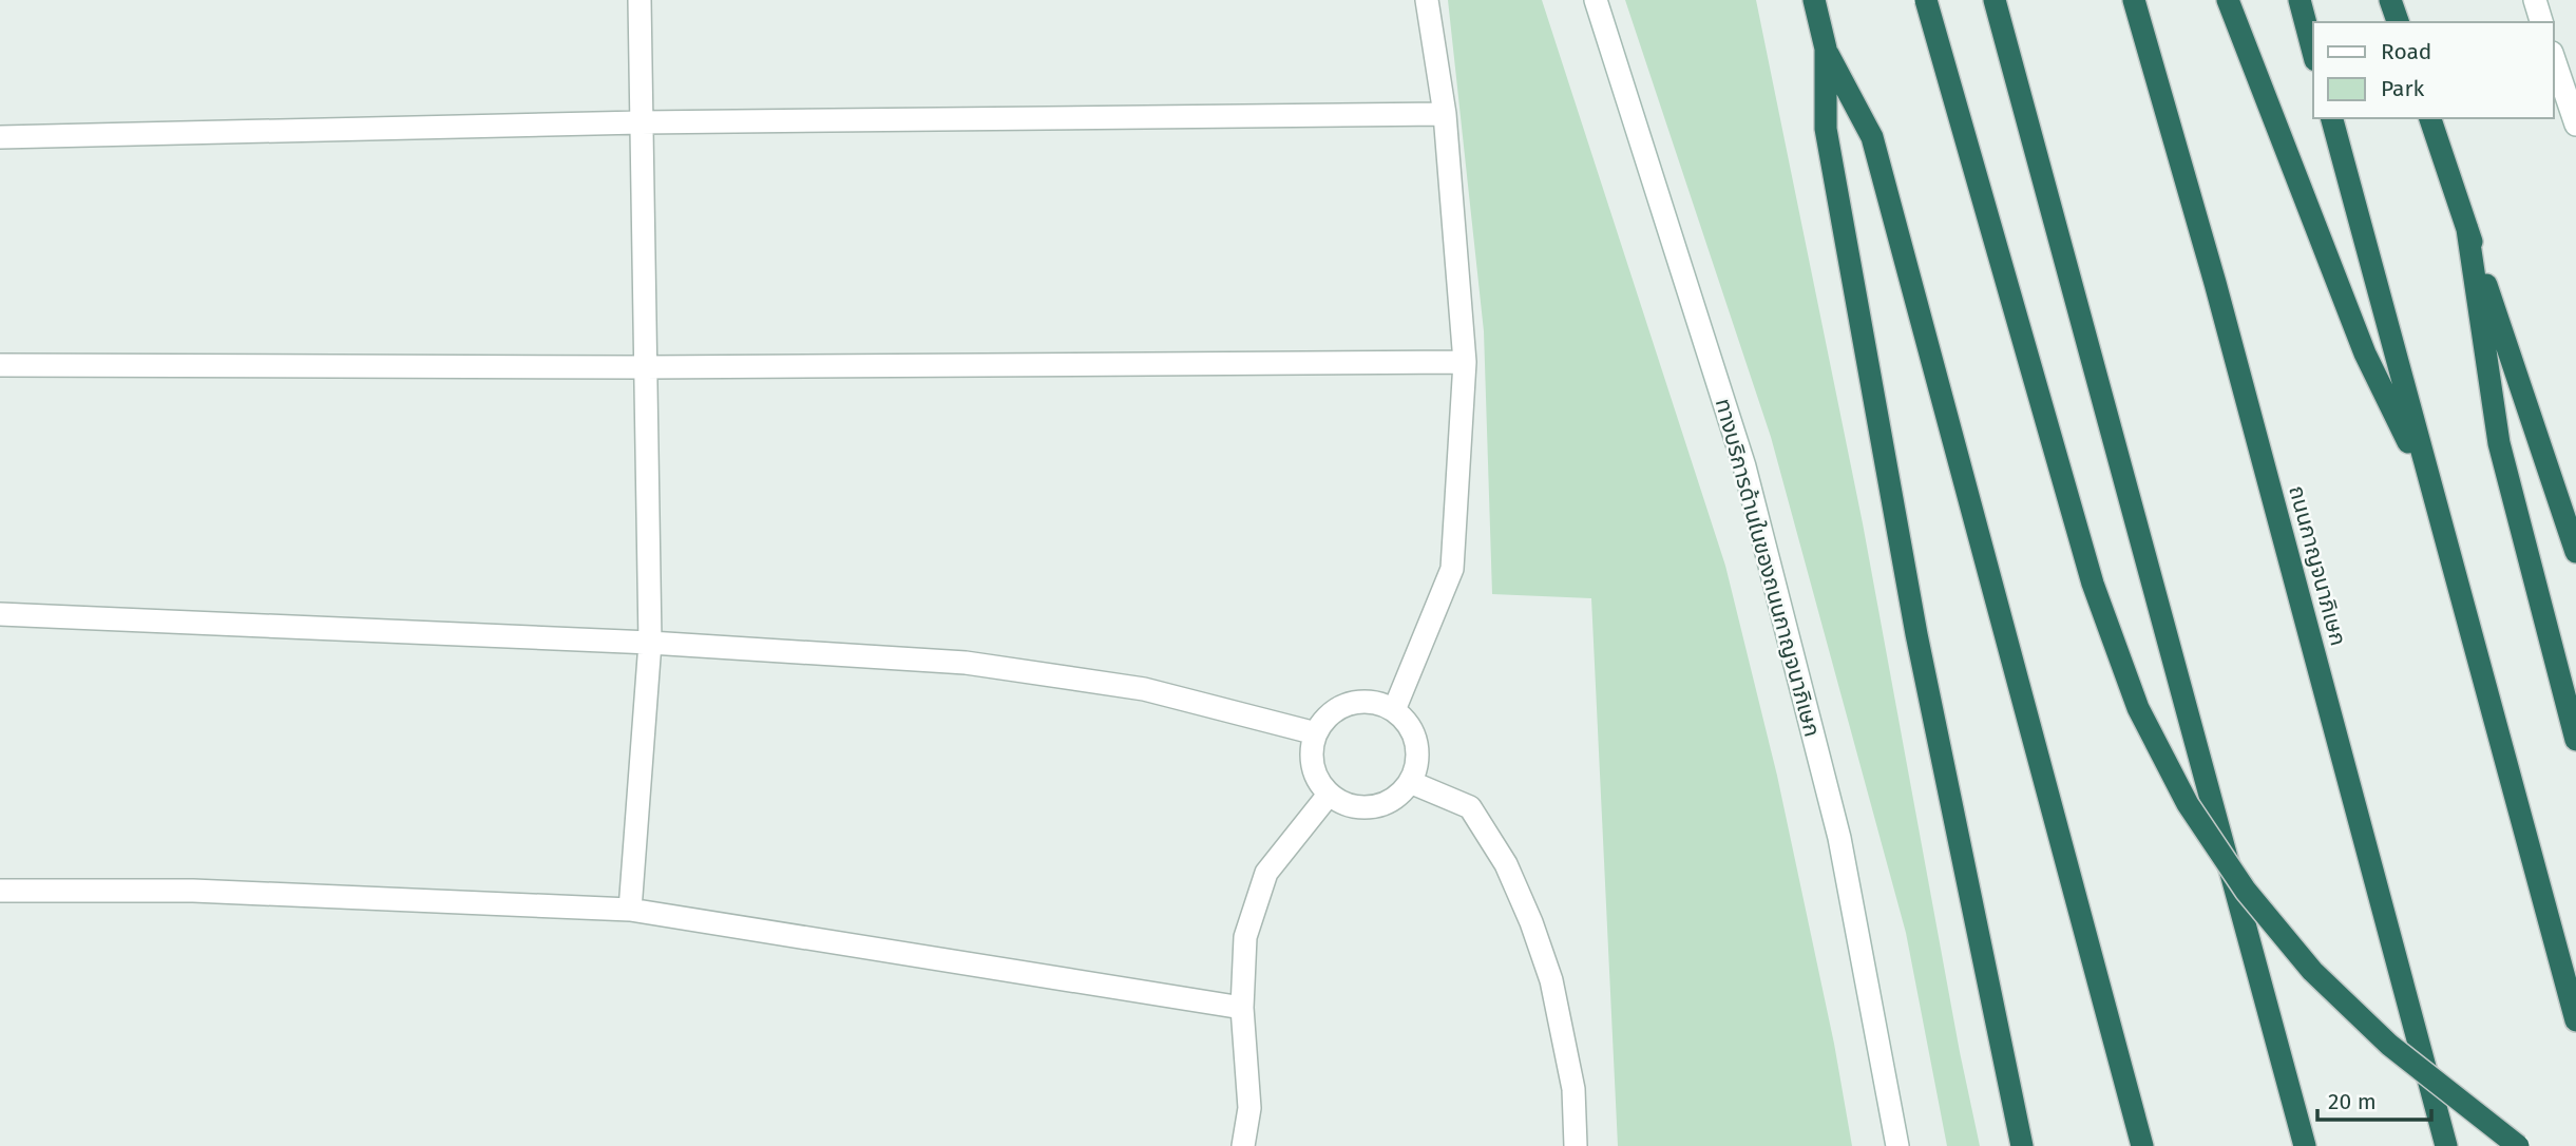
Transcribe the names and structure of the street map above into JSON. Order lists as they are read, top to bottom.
{
  "streets": {
    "highway": ["ถนนกาญจนาภิเษก"],
    "street": ["ทางบริการด้านในของถนนกาญจนาภิเษก"]
  },
  "legend": ["Road", "Park"],
  "scale_bar": "20 m"
}
